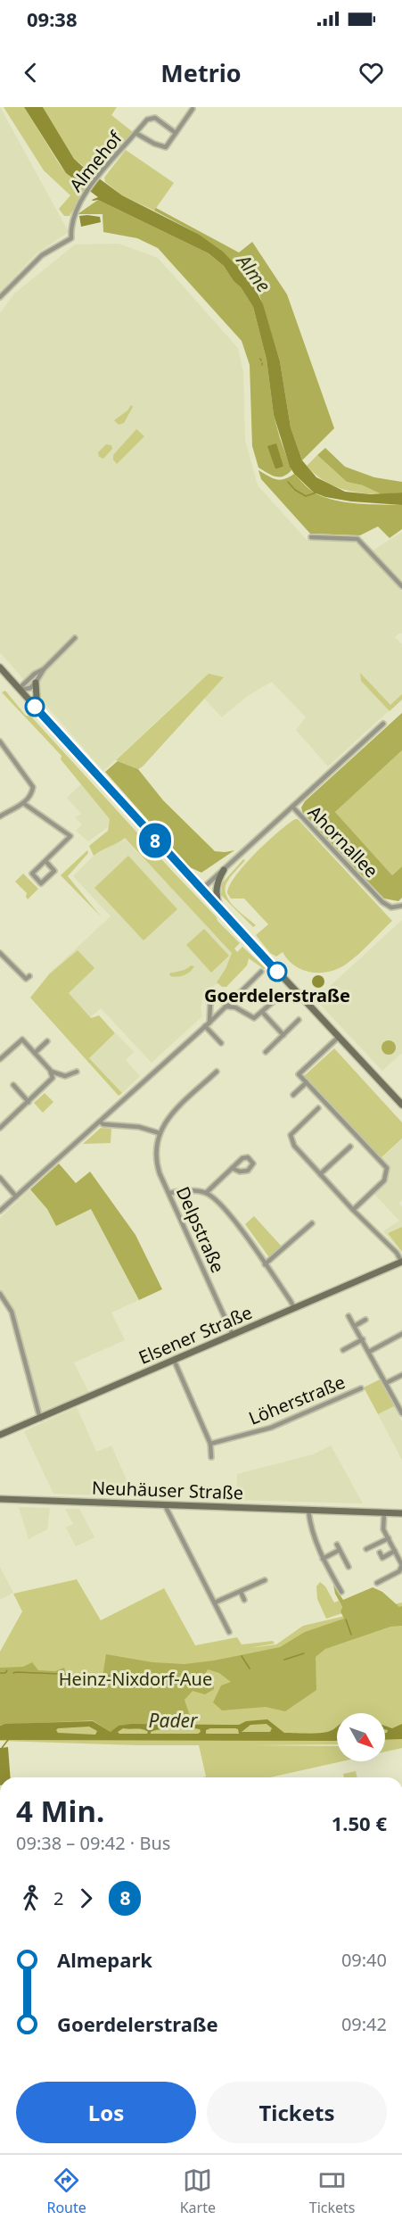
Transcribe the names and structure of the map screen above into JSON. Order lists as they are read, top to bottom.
{
  "streets": {
    "main road": ["Elsener Straße", "Neuhäuser Straße"],
    "street": [
      "Almehof",
      "Ahornallee",
      "Delpstraße",
      "Löherstraße"
    ]
  },
  "crossings": [
    ["Delpstraße", "Elsener Straße"]
  ],
  "water": ["Alme", "Pader"],
  "parks": ["Heinz-Nixdorf-Aue"],
  "places": ["Goerdelerstraße"],
  "lines": ["bus line 8"],
  "north": "bottom right",
  "page": {
    "status": "09:38",
    "header": "Metrio",
    "on_map": "8",
    "heading": ["4 Min.", "09:38 – 09:42 · Bus", "1.50 €"],
    "legs": ["2", "8"],
    "list": [
      {
        "name": "Almepark",
        "value": "09:40"
      },
      {
        "name": "Goerdelerstraße",
        "value": "09:42"
      }
    ],
    "buttons": ["Los", "Tickets"],
    "tabs": ["Route", "Karte", "Tickets"]
  }
}
